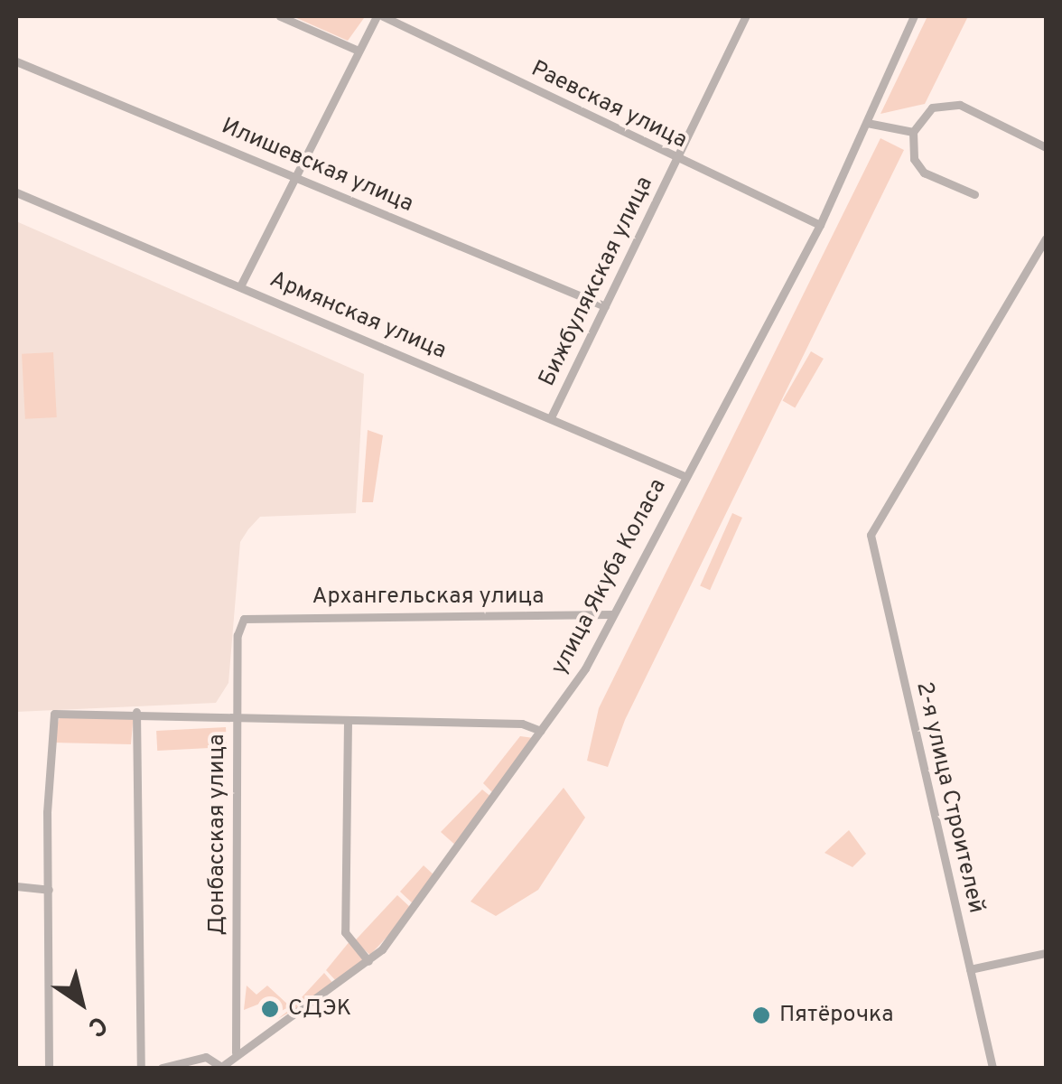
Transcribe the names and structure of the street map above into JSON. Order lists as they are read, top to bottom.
{
  "streets": {
    "street": [
      "Раевская улица",
      "Илишевская улица",
      "Бижбулякская улица",
      "Армянская улица",
      "улица Якуба Коласа",
      "Архангельская улица",
      "2-я улица Строителей",
      "Донбасская улица"
    ]
  },
  "crossings": [
    ["Раевская улица", "Бижбулякская улица"],
    ["Раевская улица", "улица Якуба Коласа"],
    ["Илишевская улица", "Бижбулякская улица"],
    ["Бижбулякская улица", "Армянская улица"],
    ["Армянская улица", "улица Якуба Коласа"],
    ["улица Якуба Коласа", "Архангельская улица"],
    ["улица Якуба Коласа", "Донбасская улица"],
    ["Архангельская улица", "Донбасская улица"]
  ],
  "places": ["СДЭК", "Пятёрочка"],
  "north": "bottom right"
}
